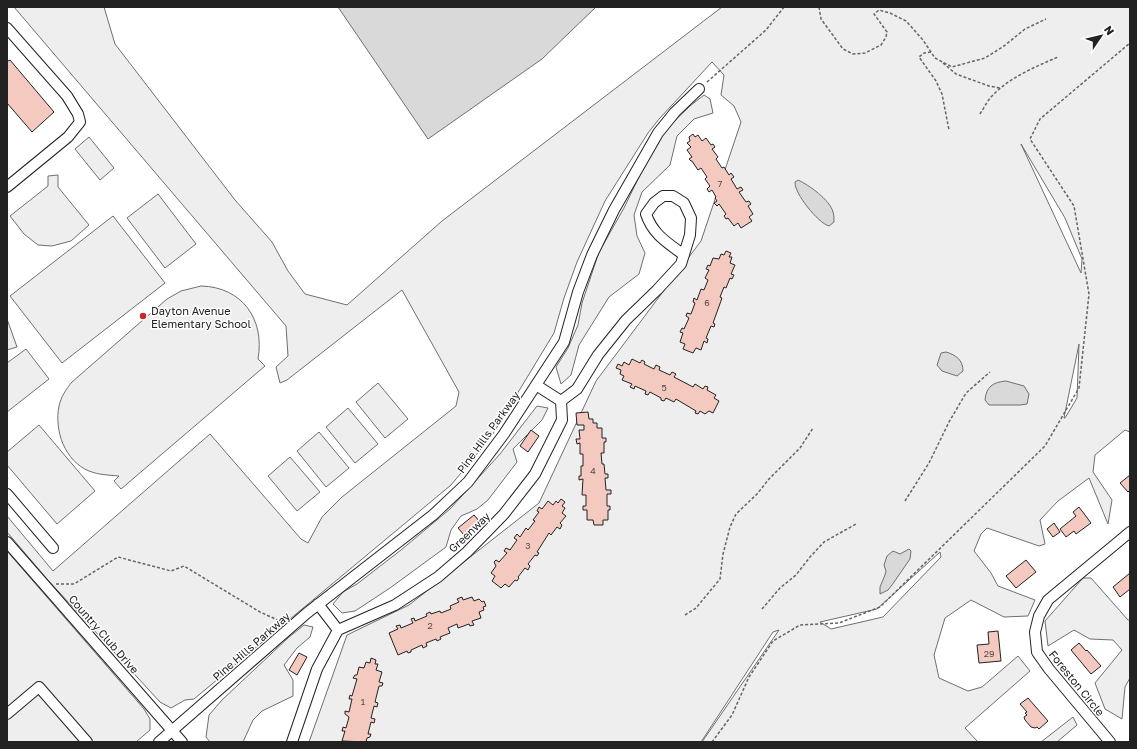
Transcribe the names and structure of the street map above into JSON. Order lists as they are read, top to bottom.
{
  "streets": {
    "street": [
      "Pine Hills Parkway",
      "Greenway",
      "Country Club Drive",
      "Foreston Circle"
    ]
  },
  "crossings": [
    ["Pine Hills Parkway", "Country Club Drive"]
  ],
  "places": ["Dayton Avenue Elementary School"],
  "house_numbers": [
    "7",
    "6",
    "5",
    "4",
    "3",
    "2",
    "29",
    "1"
  ],
  "north": "top right"
}
